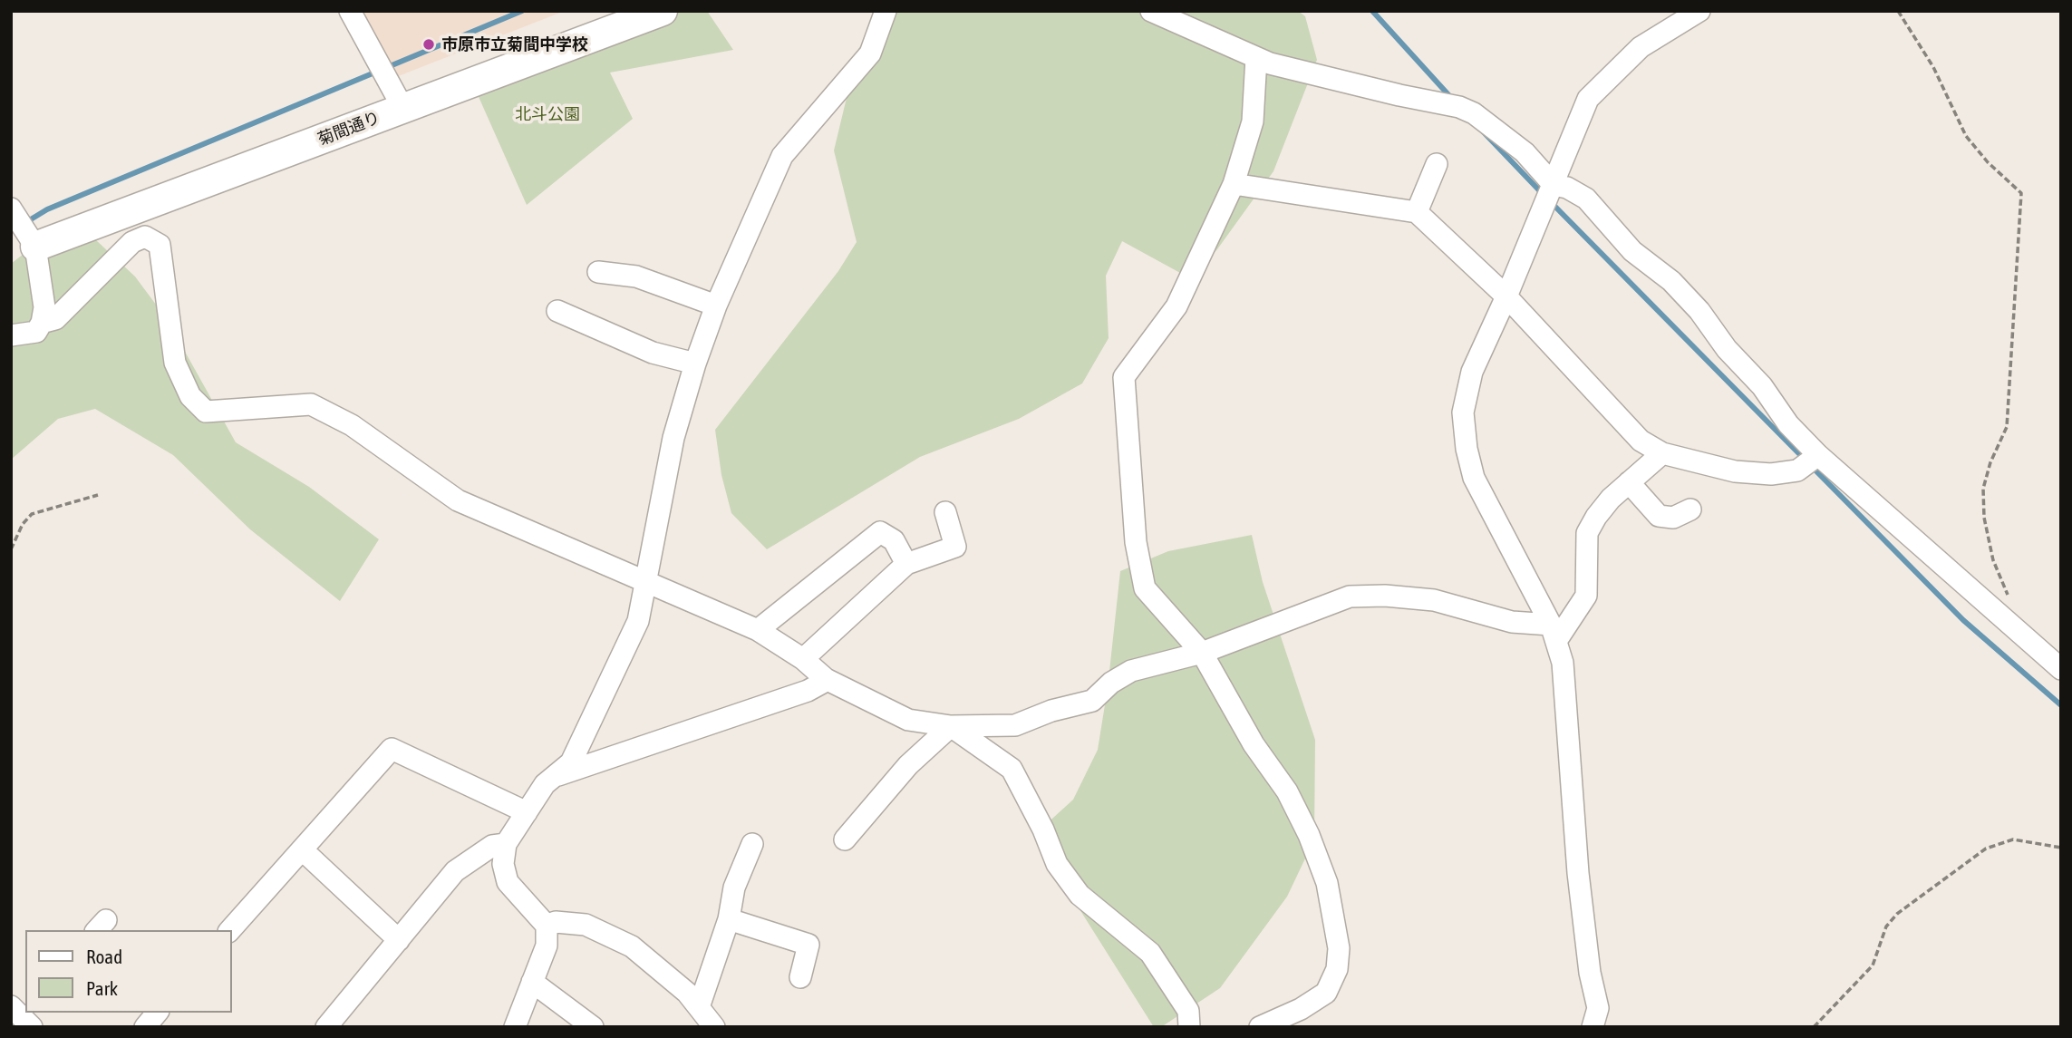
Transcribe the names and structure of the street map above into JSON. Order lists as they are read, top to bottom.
{
  "streets": {
    "street": ["菊間通り"]
  },
  "parks": ["北斗公園"],
  "places": ["市原市立菊間中学校"],
  "legend": ["Road", "Park"]
}
